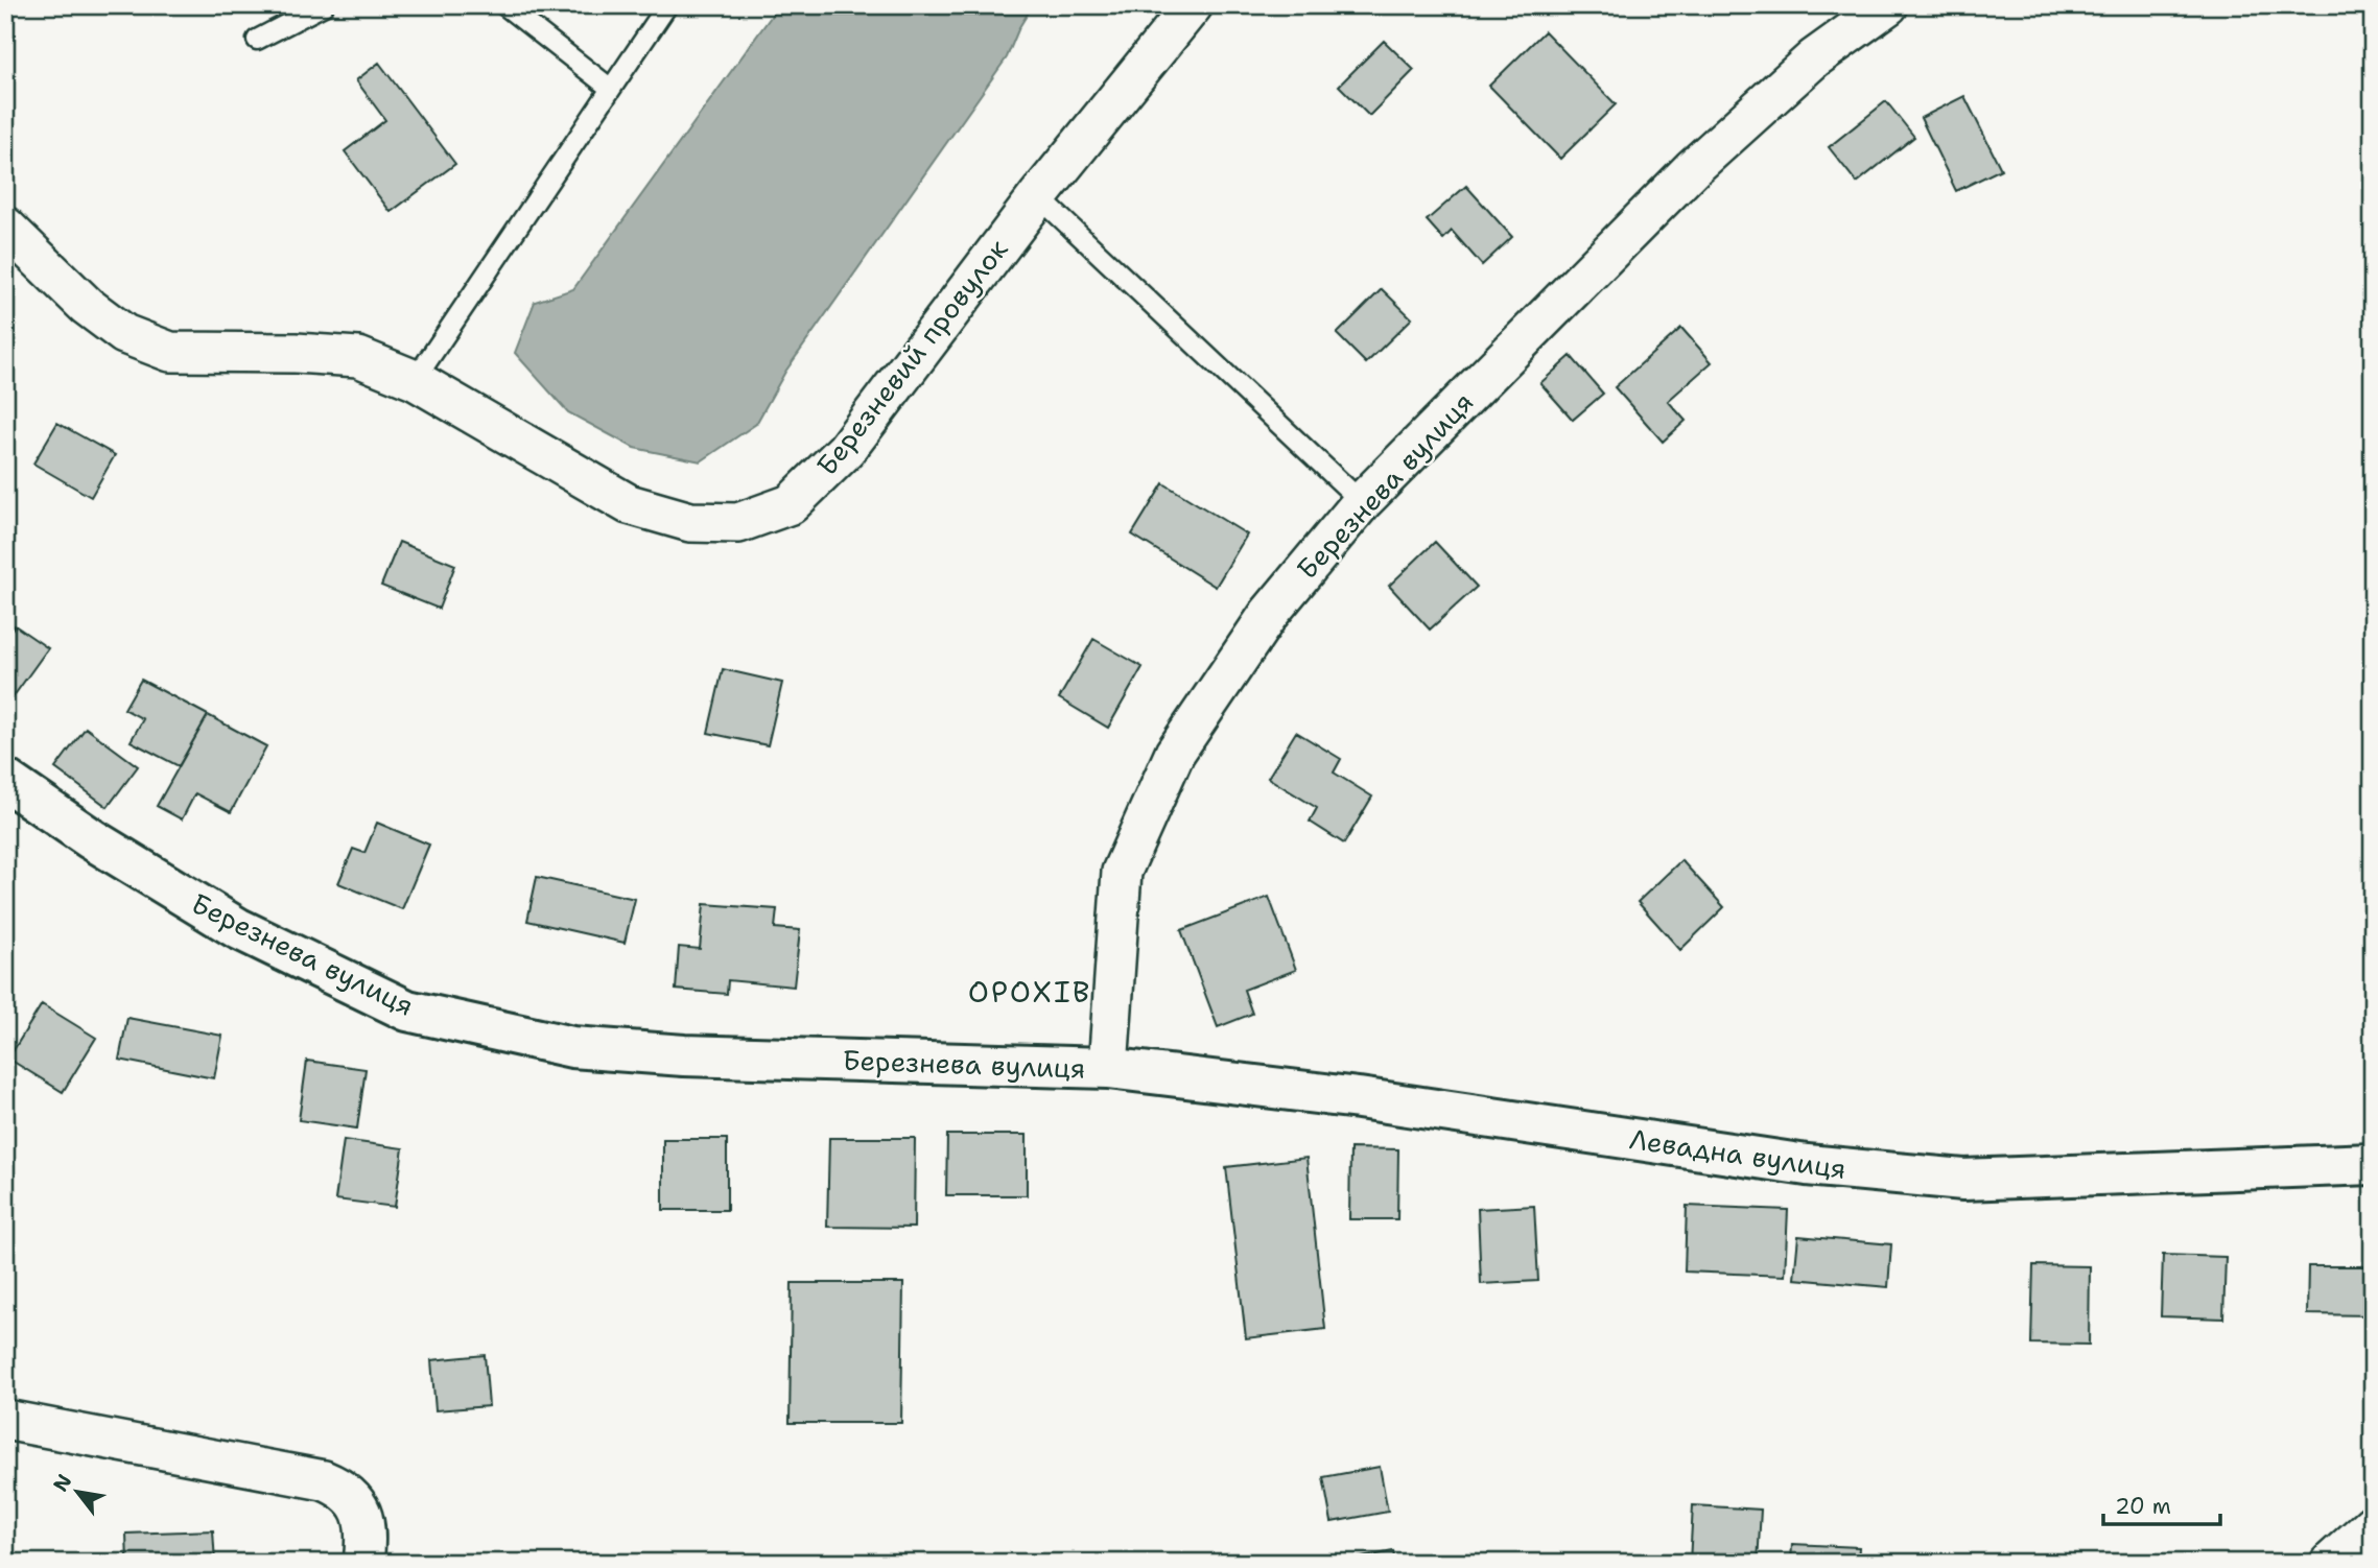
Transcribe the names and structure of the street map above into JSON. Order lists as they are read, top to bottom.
{
  "streets": {
    "street": ["Березневий провулок", "Березнева вулиця", "Левадна вулиця"]
  },
  "crossings": [
    ["Березнева вулиця", "Левадна вулиця"]
  ],
  "districts": ["ОРОХІВ"],
  "scale_bar": "20 m",
  "north": "top left"
}
